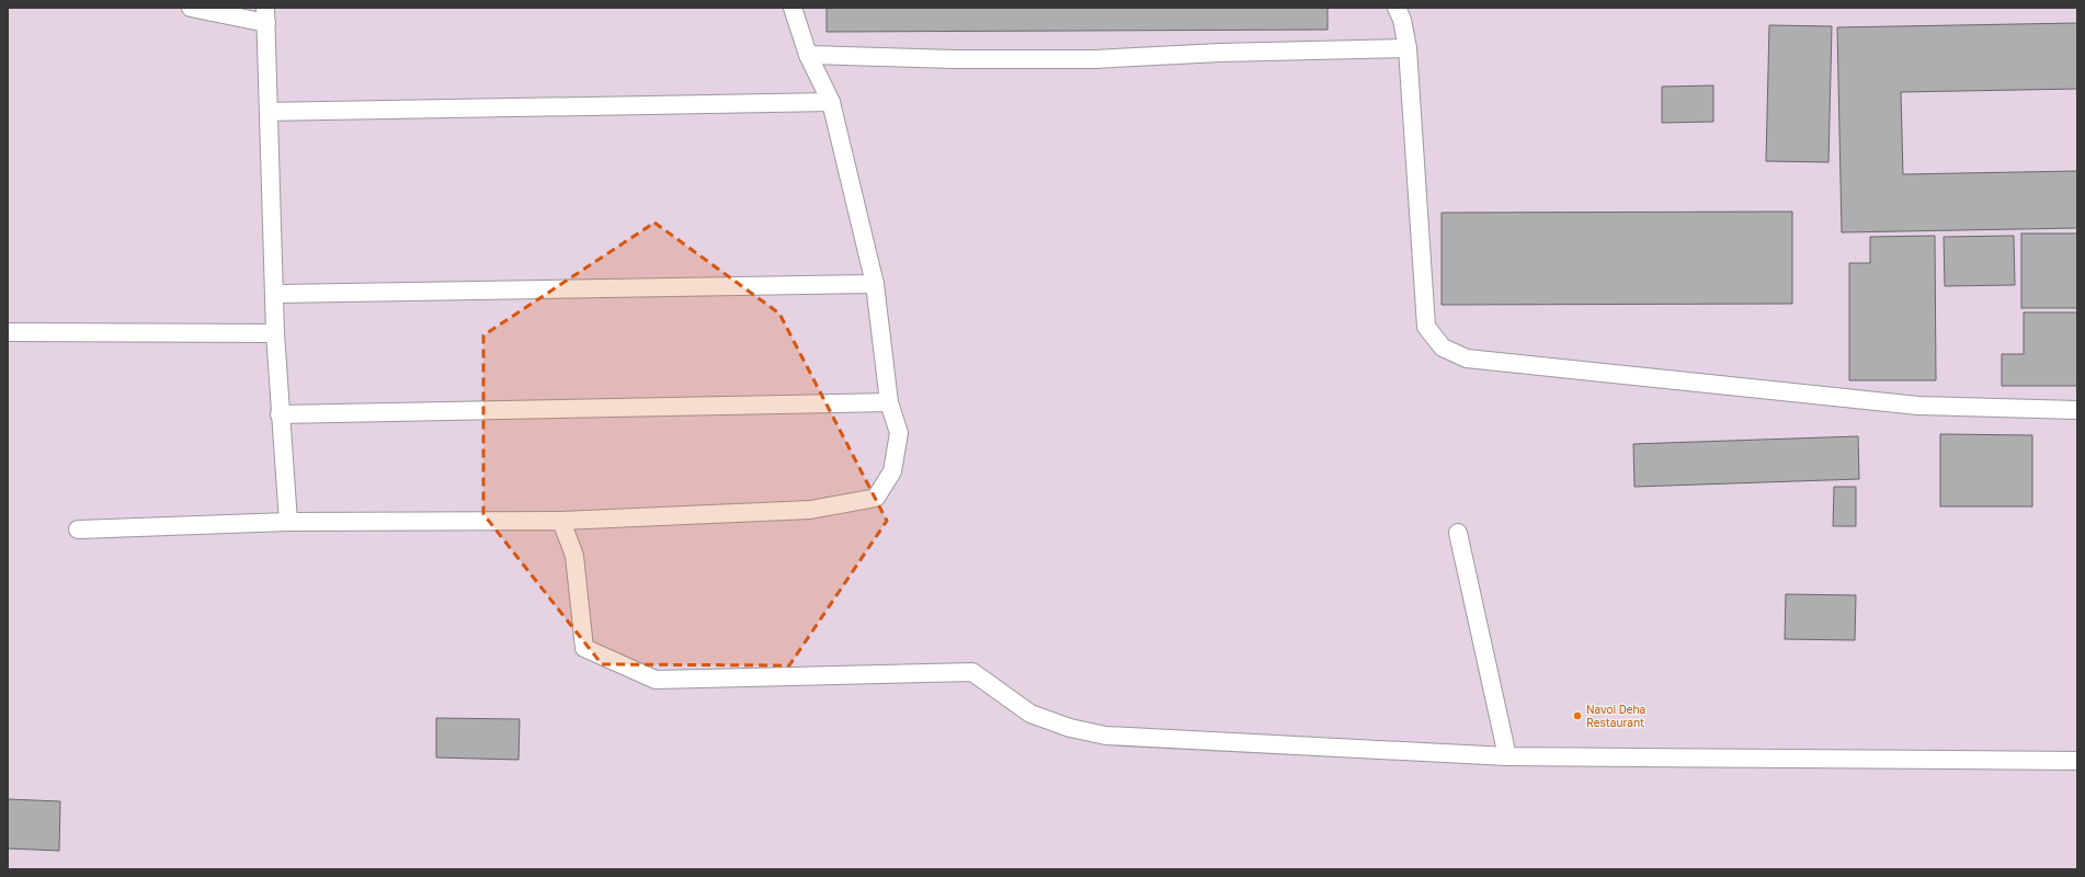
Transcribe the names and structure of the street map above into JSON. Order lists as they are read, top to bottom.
{
  "places": ["Navoi Deha Restaurant"]
}
